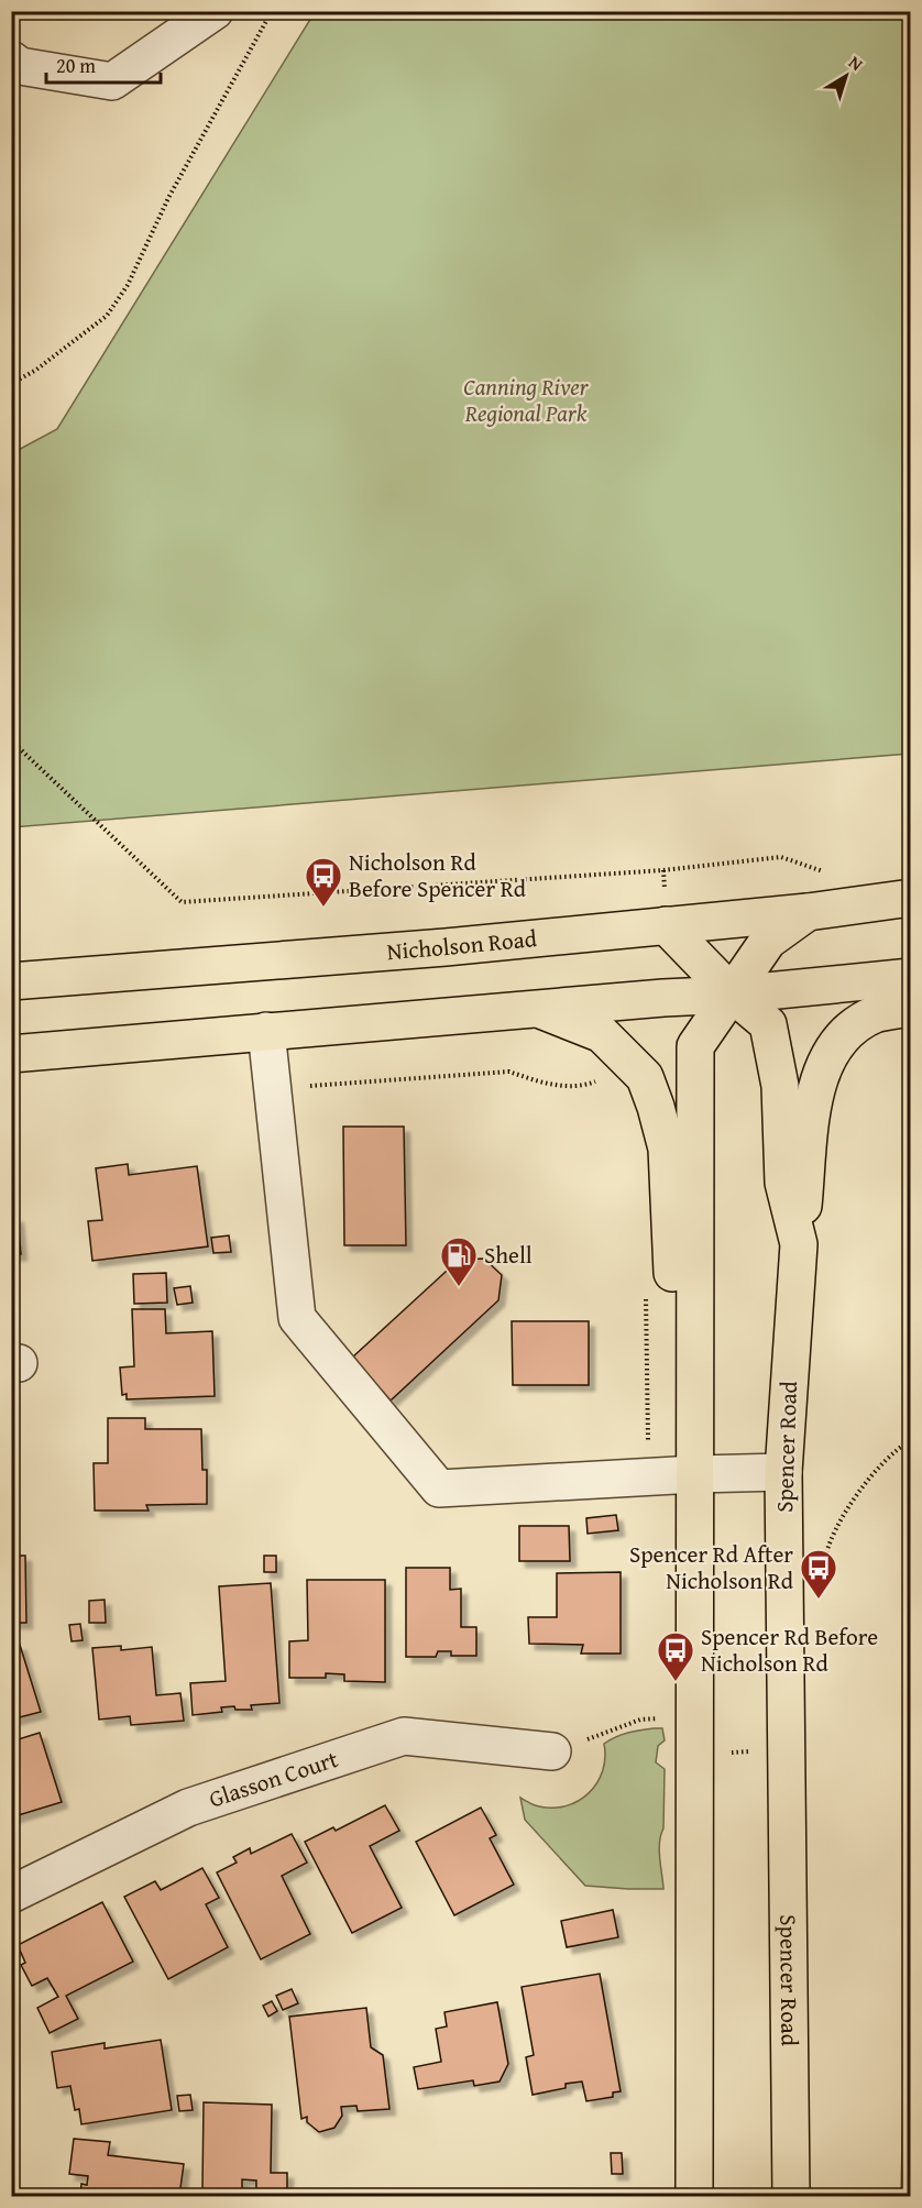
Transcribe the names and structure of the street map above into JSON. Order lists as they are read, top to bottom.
{
  "streets": {
    "main road": ["Nicholson Road", "Spencer Road"],
    "street": ["Glasson Court"]
  },
  "crossings": [
    ["Nicholson Road", "Spencer Road"]
  ],
  "parks": ["Canning River Regional Park"],
  "places": {
    "bus stop": ["Nicholson Rd Before Spencer Rd", "Spencer Rd After Nicholson Rd", "Spencer Rd Before Nicholson Rd"],
    "fuel station": ["Shell"]
  },
  "scale_bar": "20 m",
  "north": "top right"
}
